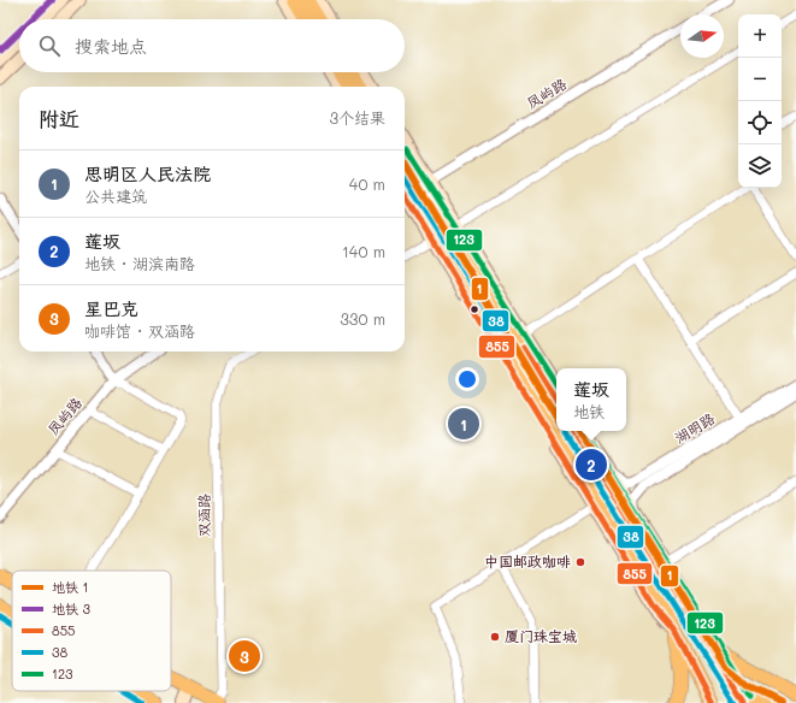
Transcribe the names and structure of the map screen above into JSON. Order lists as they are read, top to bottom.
{
  "streets": {
    "street": ["凤屿路", "湖明路", "双涵路"]
  },
  "places": ["中国邮政咖啡", "厦门珠宝城"],
  "lines": [
    "metro line 3",
    "transit line 123",
    "transit line 855",
    "metro line 1",
    "transit line 38"
  ],
  "legend": [
    "地铁 1",
    "地铁 3",
    "855",
    "38",
    "123"
  ],
  "north": "right",
  "page": {
    "map_buttons": ["+", "−"],
    "search": "搜索地点",
    "heading": ["附近", "3个结果"],
    "list": [
      {
        "mark": "1",
        "name": "思明区人民法院",
        "note": "公共建筑",
        "value": "40 m"
      },
      {
        "mark": "2",
        "name": "莲坂",
        "note": "地铁 · 湖滨南路",
        "value": "140 m"
      },
      {
        "mark": "3",
        "name": "星巴克",
        "note": "咖啡馆 · 双涵路",
        "value": "330 m"
      }
    ],
    "popup": ["莲坂", "地铁"],
    "pins": ["1", "2", "3"]
  }
}
